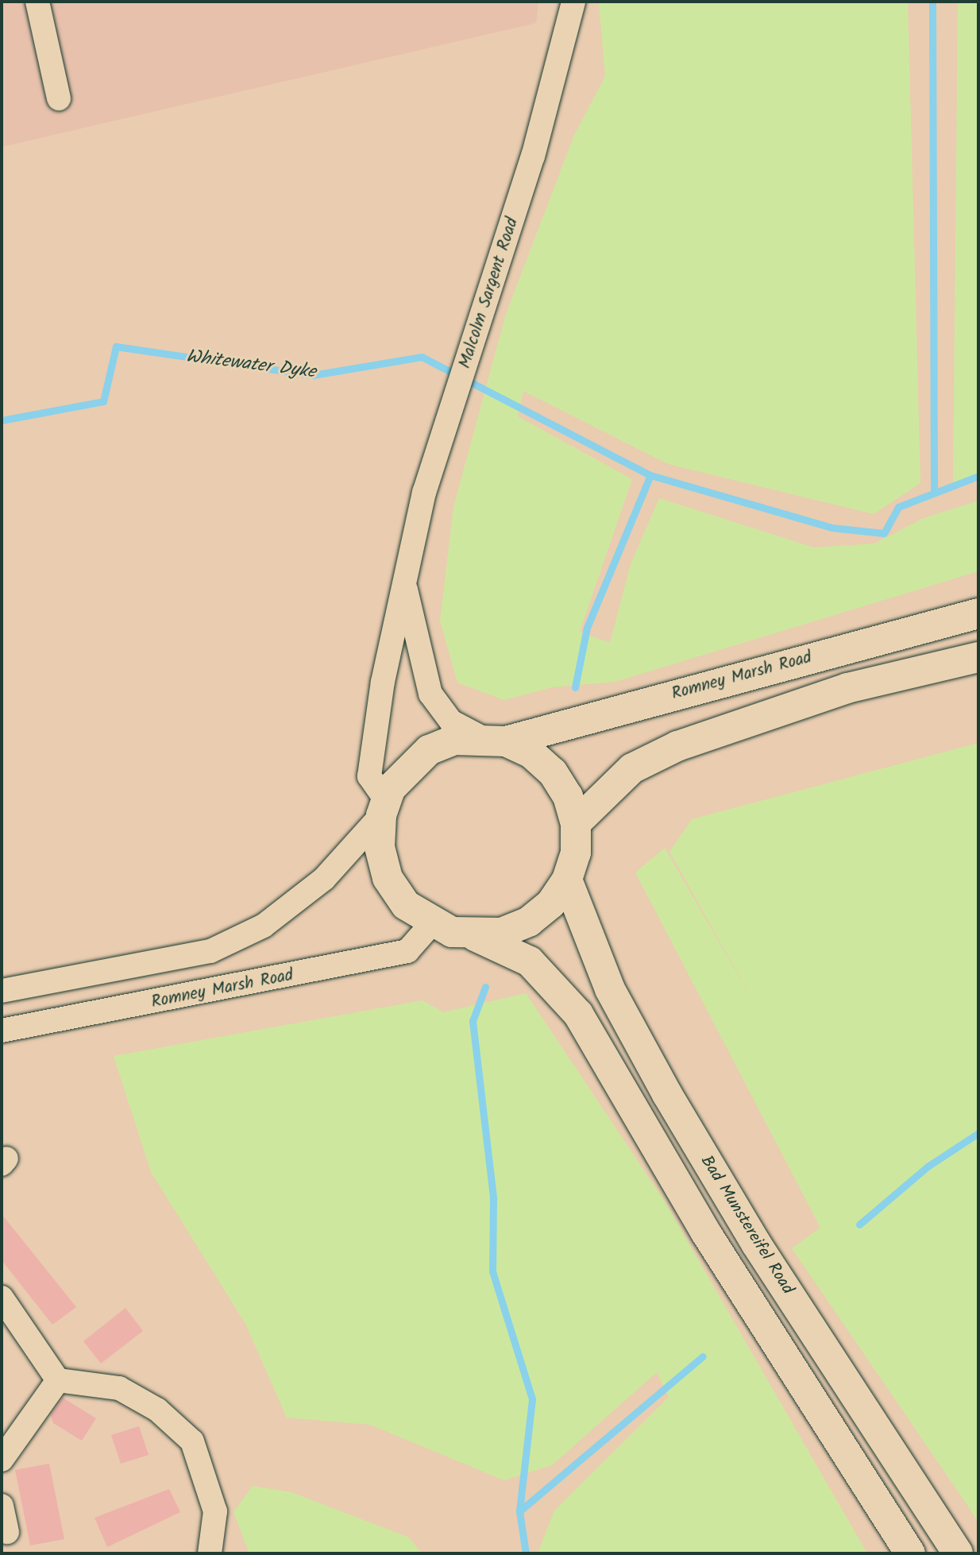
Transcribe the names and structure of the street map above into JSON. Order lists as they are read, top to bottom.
{
  "streets": {
    "main road": ["Romney Marsh Road", "Bad Munstereifel Road"],
    "street": ["Malcolm Sargent Road"]
  },
  "crossings": [
    ["Malcolm Sargent Road", "Romney Marsh Road"],
    ["Malcolm Sargent Road", "Bad Munstereifel Road"],
    ["Romney Marsh Road", "Bad Munstereifel Road"]
  ],
  "water": ["Whitewater Dyke"]
}
